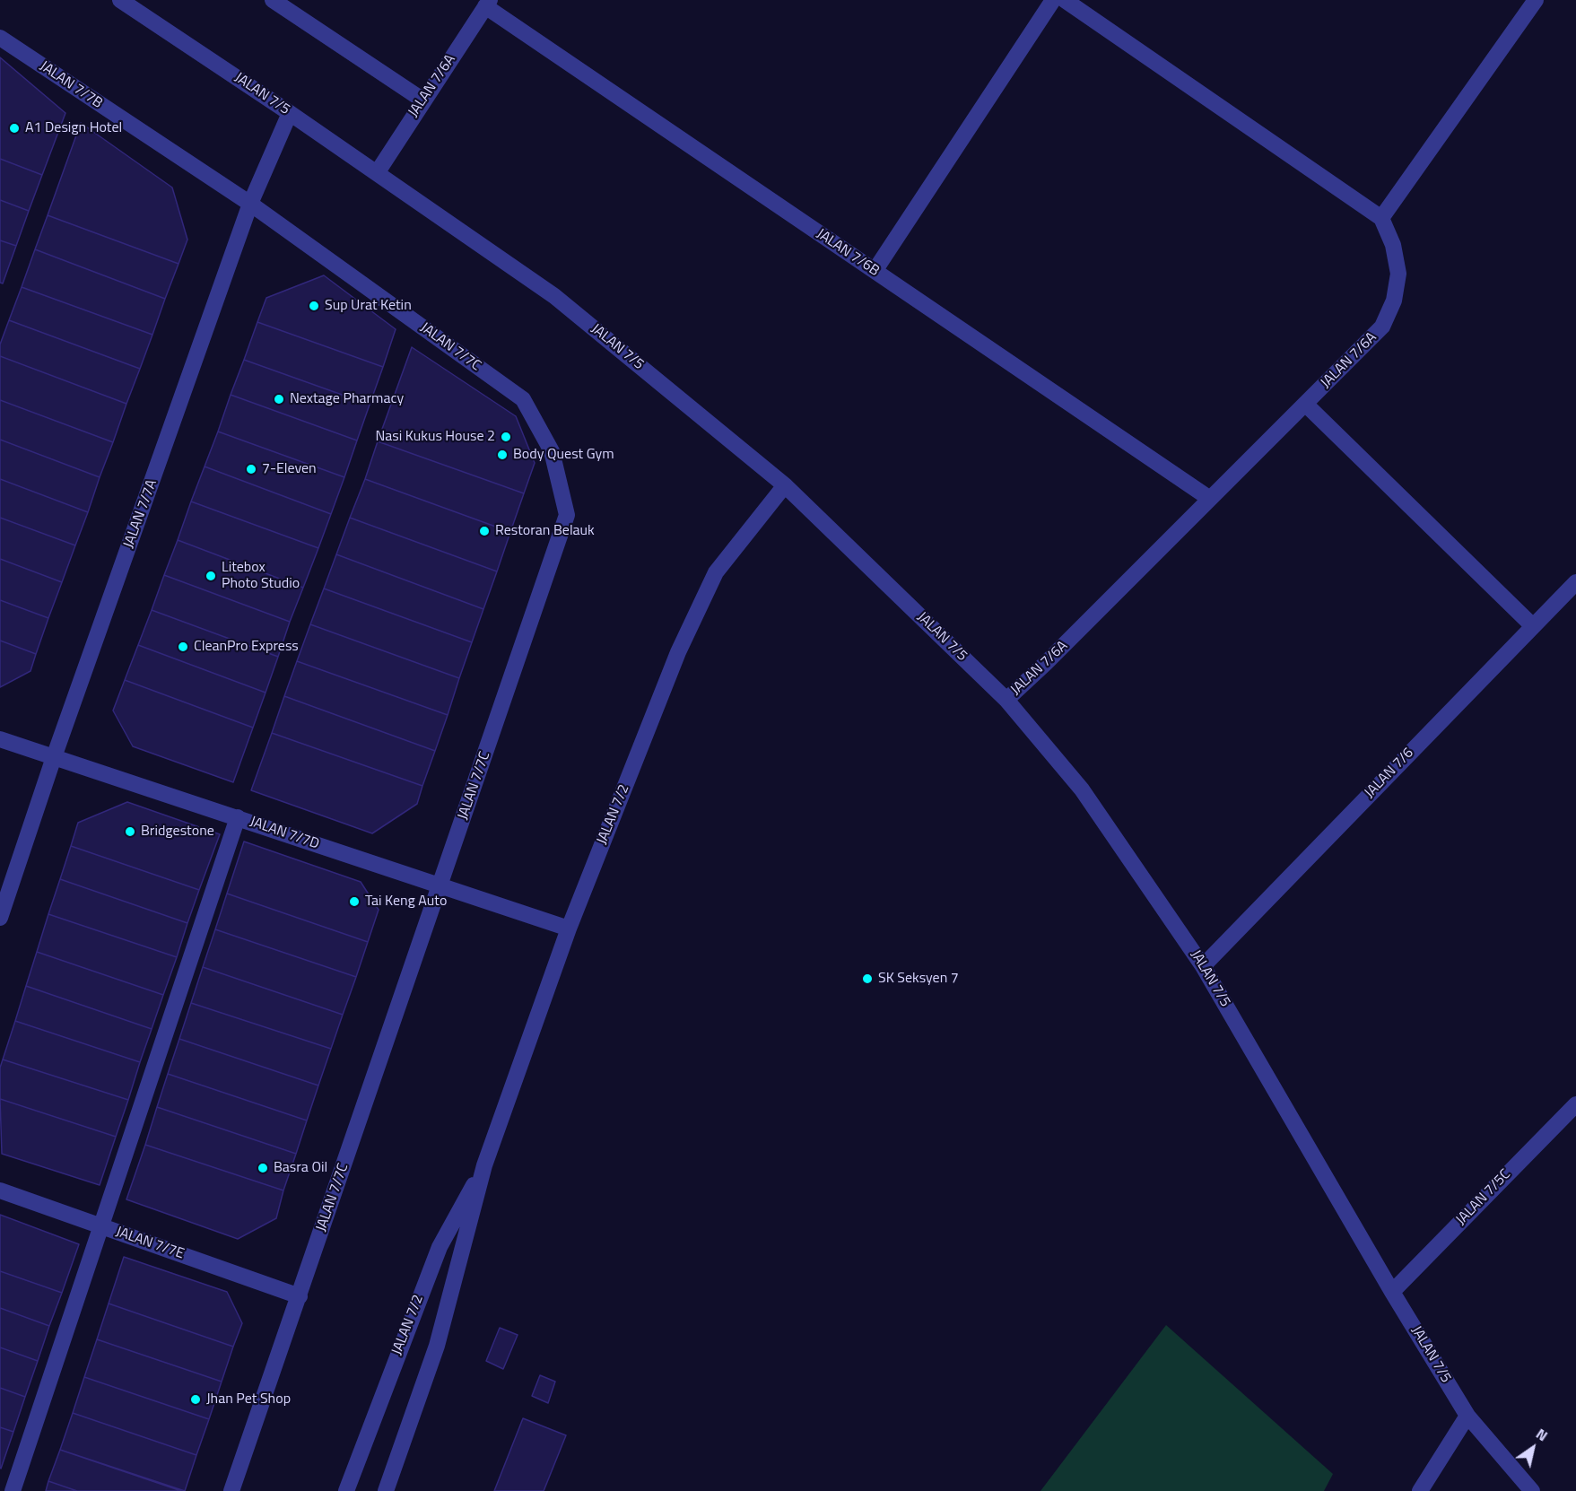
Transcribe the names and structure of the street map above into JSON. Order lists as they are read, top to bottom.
{
  "streets": {
    "street": [
      "JALAN 7/7B",
      "JALAN 7/6A",
      "JALAN 7/5",
      "JALAN 7/6B",
      "JALAN 7/7C",
      "JALAN 7/7A",
      "JALAN 7/6",
      "JALAN 7/2",
      "JALAN 7/7D",
      "JALAN 7/5C",
      "JALAN 7/7E"
    ]
  },
  "crossings": [
    ["JALAN 7/7B", "JALAN 7/7C"],
    ["JALAN 7/7B", "JALAN 7/7A"],
    ["JALAN 7/6A", "JALAN 7/5"],
    ["JALAN 7/6A", "JALAN 7/6B"],
    ["JALAN 7/5", "JALAN 7/7A"],
    ["JALAN 7/5", "JALAN 7/6"],
    ["JALAN 7/5", "JALAN 7/2"],
    ["JALAN 7/5", "JALAN 7/5C"],
    ["JALAN 7/7C", "JALAN 7/7A"],
    ["JALAN 7/7C", "JALAN 7/7D"],
    ["JALAN 7/7C", "JALAN 7/7E"],
    ["JALAN 7/7A", "JALAN 7/7D"],
    ["JALAN 7/2", "JALAN 7/7D"]
  ],
  "places": [
    "A1 Design Hotel",
    "Sup Urat Ketin",
    "Nextage Pharmacy",
    "Nasi Kukus House 2",
    "Body Quest Gym",
    "7-Eleven",
    "Restoran Belauk",
    "Litebox Photo Studio",
    "CleanPro Express",
    "Bridgestone",
    "Tai Keng Auto",
    "SK Seksyen 7",
    "Basra Oil",
    "Jhan Pet Shop"
  ],
  "north": "top right"
}
